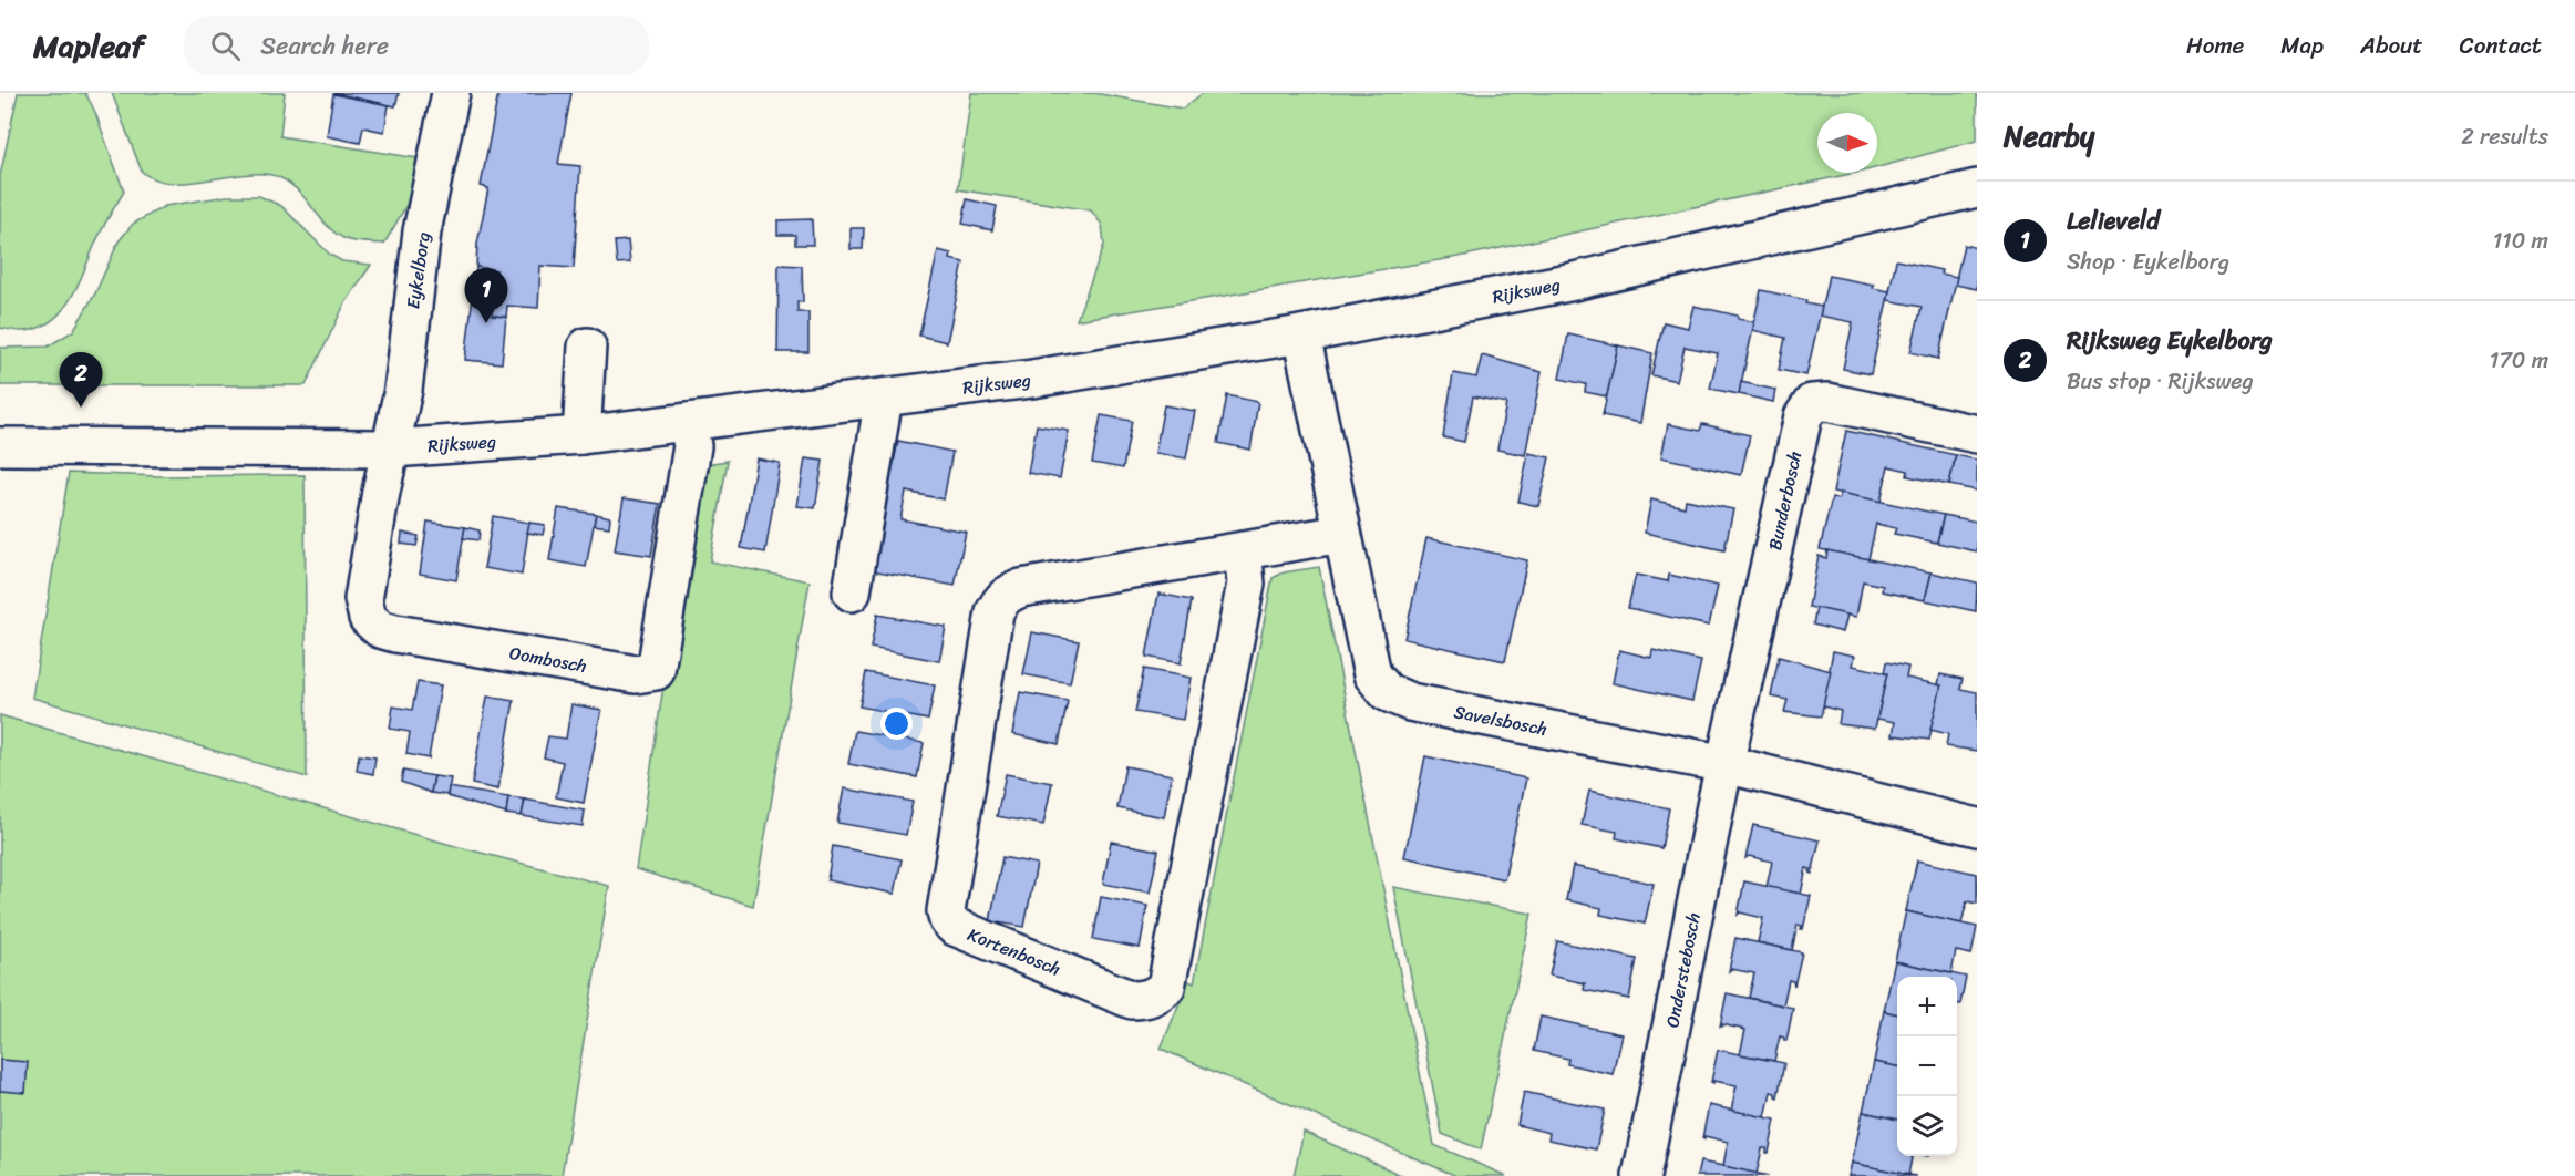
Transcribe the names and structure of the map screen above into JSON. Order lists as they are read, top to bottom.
{
  "streets": {
    "street": [
      "Eykelborg",
      "Rijksweg",
      "Bunderbosch",
      "Oombosch",
      "Savelsbosch",
      "Kortenbosch",
      "Onderstebosch"
    ]
  },
  "crossings": [
    ["Eykelborg", "Rijksweg"],
    ["Eykelborg", "Oombosch"],
    ["Rijksweg", "Oombosch"],
    ["Rijksweg", "Savelsbosch"],
    ["Bunderbosch", "Savelsbosch"],
    ["Bunderbosch", "Onderstebosch"],
    ["Savelsbosch", "Kortenbosch"],
    ["Savelsbosch", "Onderstebosch"]
  ],
  "north": "right",
  "page": {
    "header": "Mapleaf",
    "search": "Search here",
    "nav": [
      "Home",
      "Map",
      "About",
      "Contact"
    ],
    "heading": ["Nearby", "2 results"],
    "list": [
      {
        "mark": "1",
        "name": "Lelieveld",
        "note": "Shop · Eykelborg",
        "value": "110 m"
      },
      {
        "mark": "2",
        "name": "Rijksweg Eykelborg",
        "note": "Bus stop · Rijksweg",
        "value": "170 m"
      }
    ],
    "pins": ["1", "2"],
    "map_buttons": ["+", "−"]
  }
}
